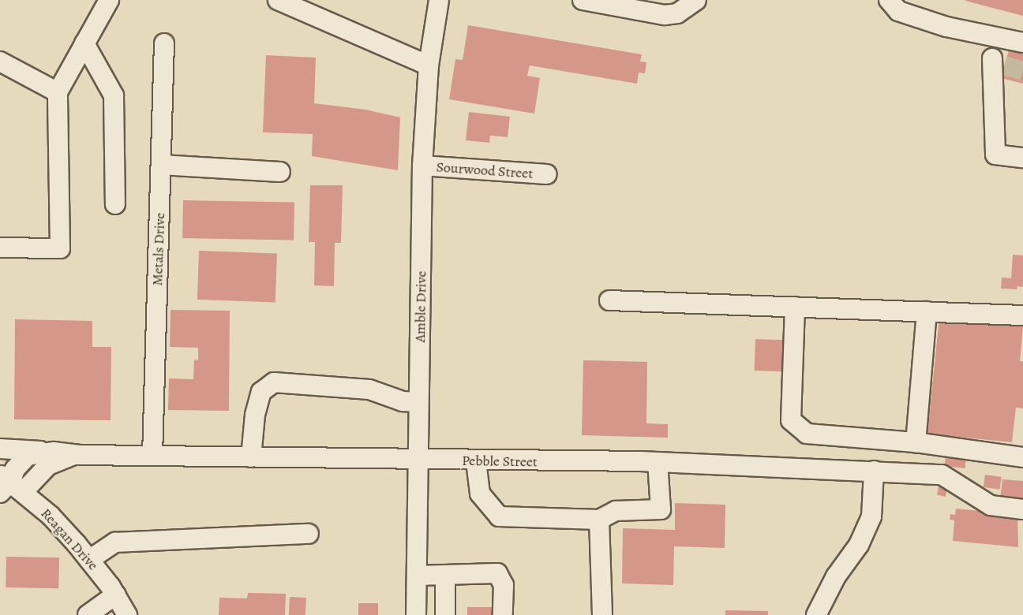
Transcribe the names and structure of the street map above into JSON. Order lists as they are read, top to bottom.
{
  "streets": {
    "street": [
      "Sourwood Street",
      "Metals Drive",
      "Amble Drive",
      "Pebble Street",
      "Reagan Drive"
    ]
  },
  "crossings": [
    ["Sourwood Street", "Amble Drive"],
    ["Metals Drive", "Pebble Street"],
    ["Amble Drive", "Pebble Street"],
    ["Pebble Street", "Reagan Drive"]
  ]
}
